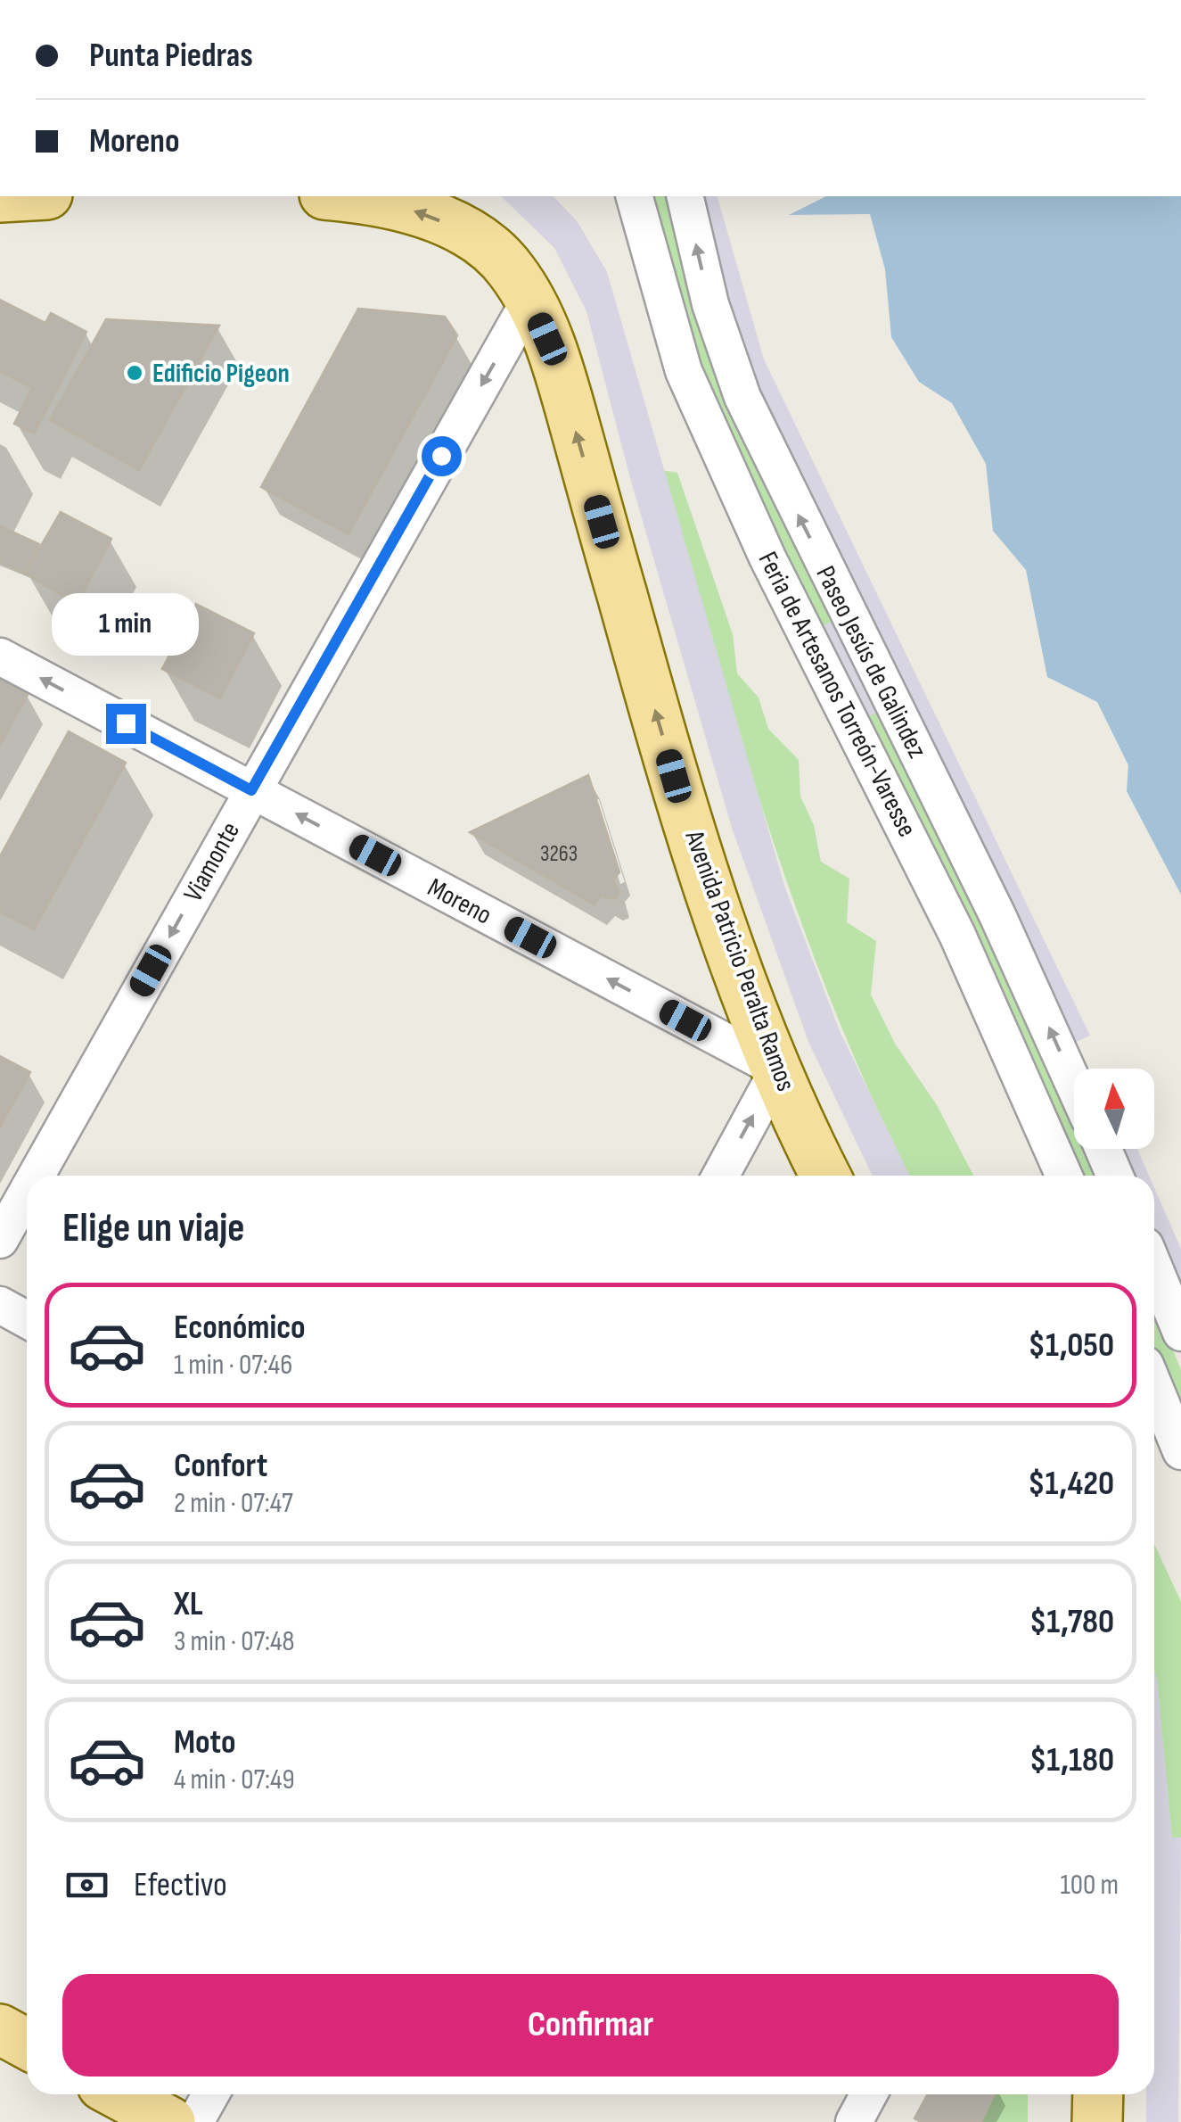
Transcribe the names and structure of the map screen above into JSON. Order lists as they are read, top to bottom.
{
  "streets": {
    "main road": ["Avenida Patricio Peralta Ramos"],
    "street": [
      "Paseo Jesús de Galindez",
      "Feria de Artesanos Torreón-Varesse",
      "Viamonte",
      "Moreno"
    ]
  },
  "crossings": [
    ["Viamonte", "Moreno"],
    ["Viamonte", "Avenida Patricio Peralta Ramos"],
    ["Moreno", "Avenida Patricio Peralta Ramos"]
  ],
  "one_way": [
    "Paseo Jesús de Galindez",
    "Viamonte",
    "Moreno",
    "Avenida Patricio Peralta Ramos"
  ],
  "places": ["Edificio Pigeon"],
  "house_numbers": ["3263"],
  "north": "top",
  "page": {
    "banner": ["Punta Piedras", "Moreno"],
    "bubble": "1 min",
    "heading": "Elige un viaje",
    "list": [
      {
        "name": "Económico",
        "note": "1 min · 07:46",
        "value": "$1,050"
      },
      {
        "name": "Confort",
        "note": "2 min · 07:47",
        "value": "$1,420"
      },
      {
        "name": "XL",
        "note": "3 min · 07:48",
        "value": "$1,780"
      },
      {
        "name": "Moto",
        "note": "4 min · 07:49",
        "value": "$1,180"
      }
    ],
    "pay": ["Efectivo", "100 m"],
    "buttons": "Confirmar"
  }
}
